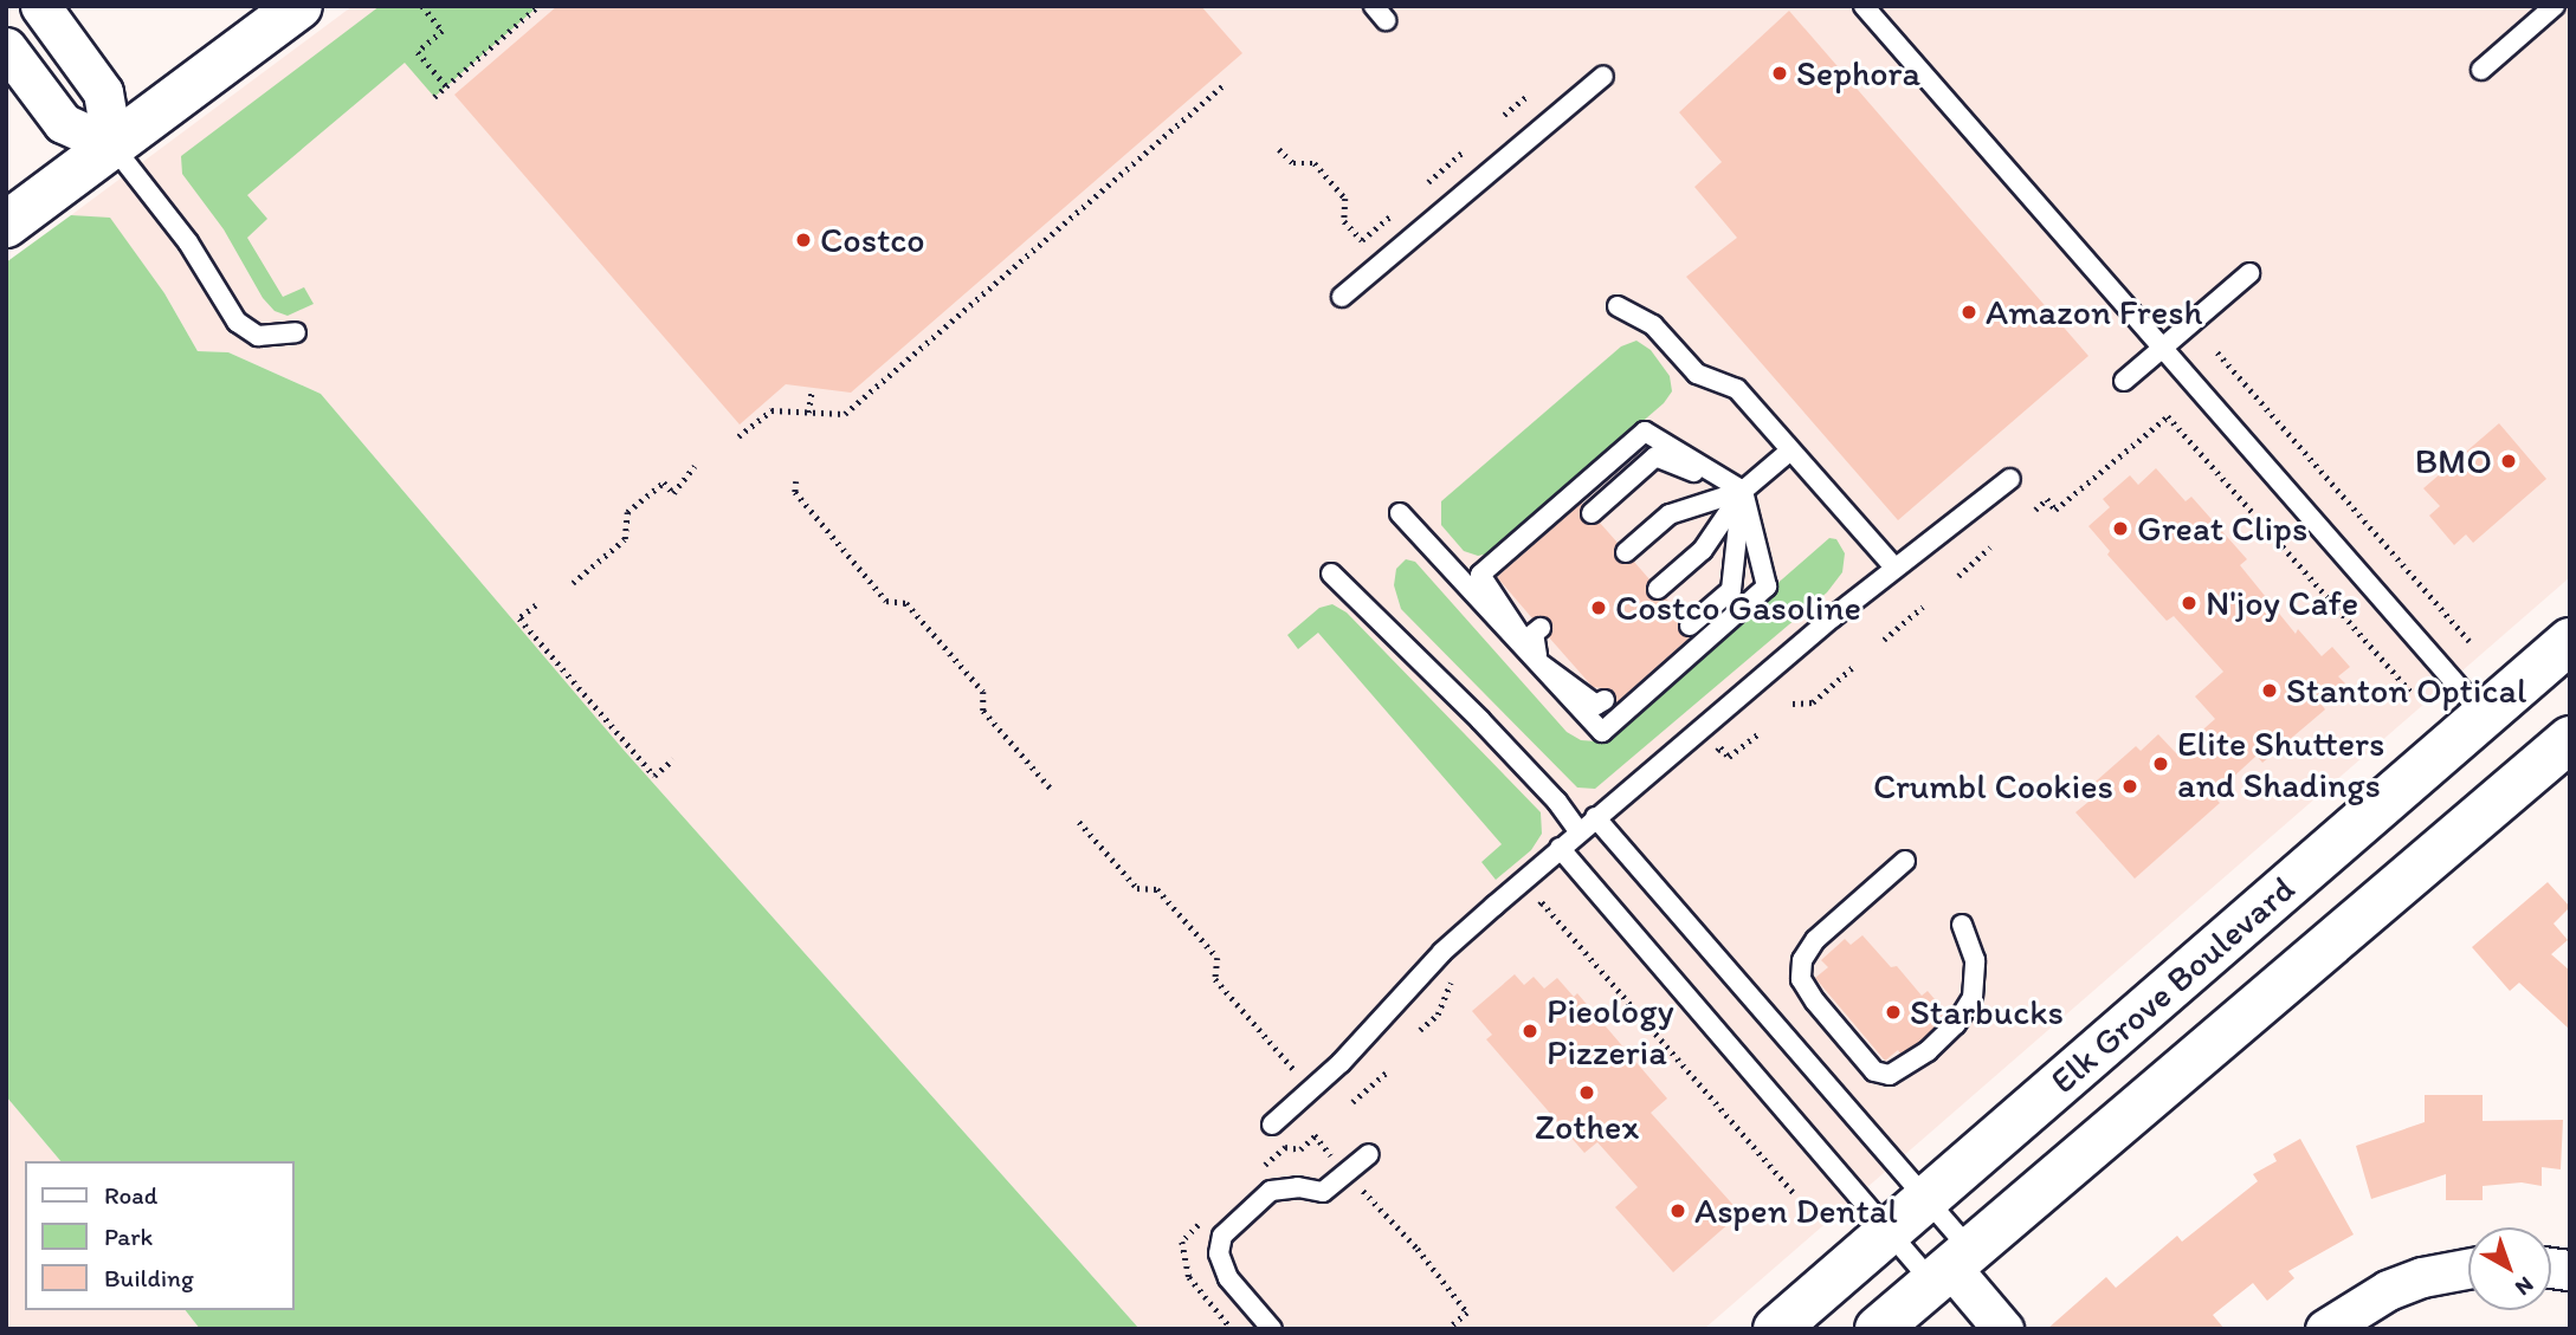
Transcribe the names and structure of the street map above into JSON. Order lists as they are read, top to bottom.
{
  "streets": {
    "main road": ["Elk Grove Boulevard"]
  },
  "places": [
    "Sephora",
    "Costco",
    "Amazon Fresh",
    "BMO",
    "Great Clips",
    "N'joy Cafe",
    "Costco Gasoline",
    "Stanton Optical",
    "Elite Shutters and Shadings",
    "Crumbl Cookies",
    "Starbucks",
    "Pieology Pizzeria",
    "Zothex",
    "Aspen Dental"
  ],
  "legend": ["Road", "Park", "Building"],
  "north": "bottom right"
}
